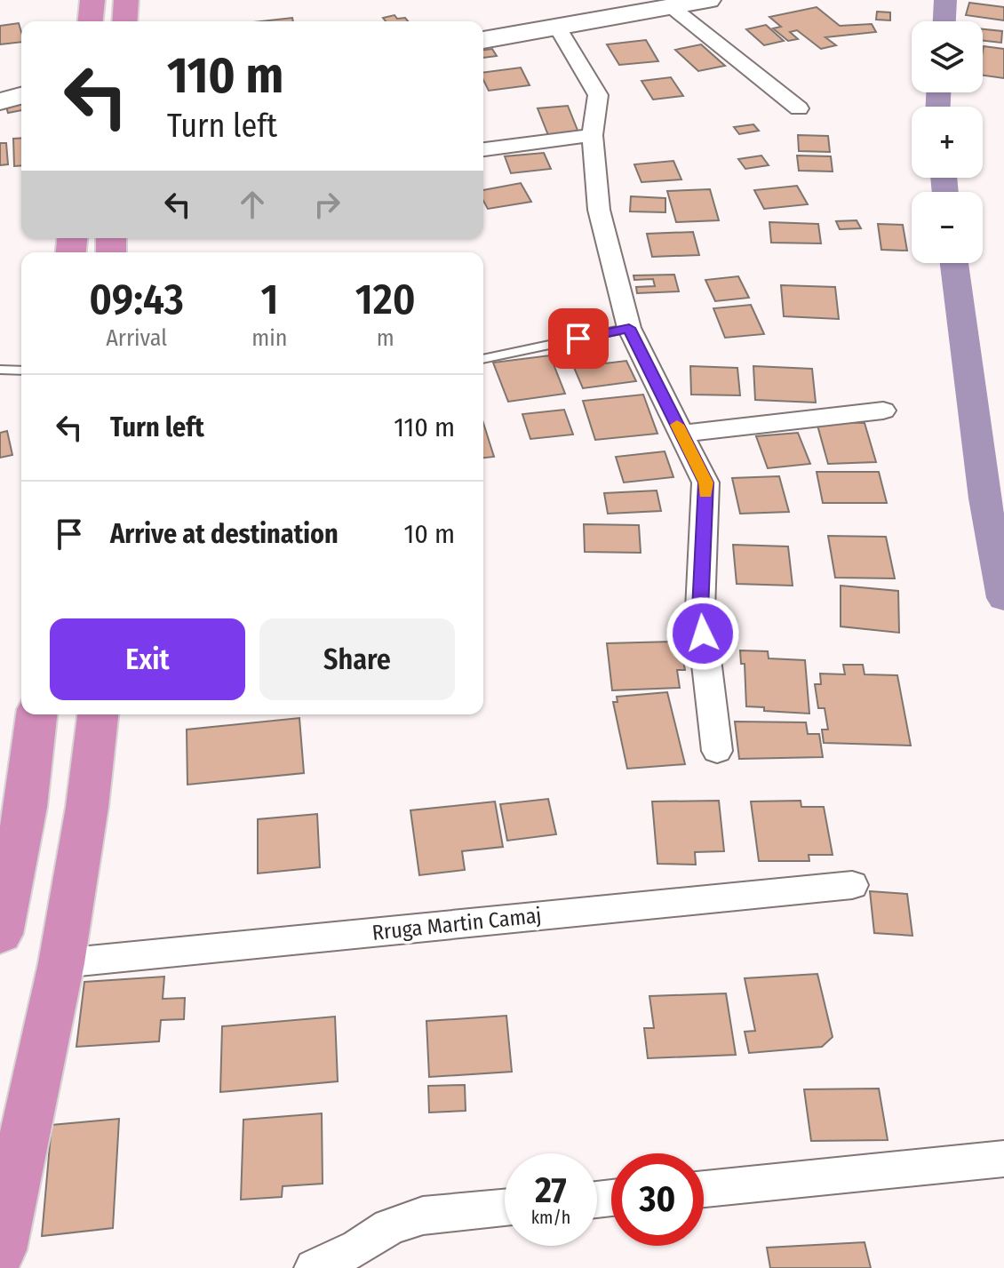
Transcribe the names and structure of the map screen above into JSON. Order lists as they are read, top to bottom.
{
  "streets": {
    "street": ["Rruga Martin Camaj"]
  },
  "page": {
    "map_buttons": ["+", "−"],
    "turn": ["110 m", "Turn left"],
    "eta": [
      "09:43",
      "Arrival",
      "1",
      "min",
      "120",
      "m"
    ],
    "list": [
      {
        "name": "Turn left",
        "value": "110 m"
      },
      {
        "name": "Arrive at destination",
        "value": "10 m"
      }
    ],
    "buttons": ["Exit", "Share"],
    "speed": "27 km/h",
    "limit": "30"
  }
}
